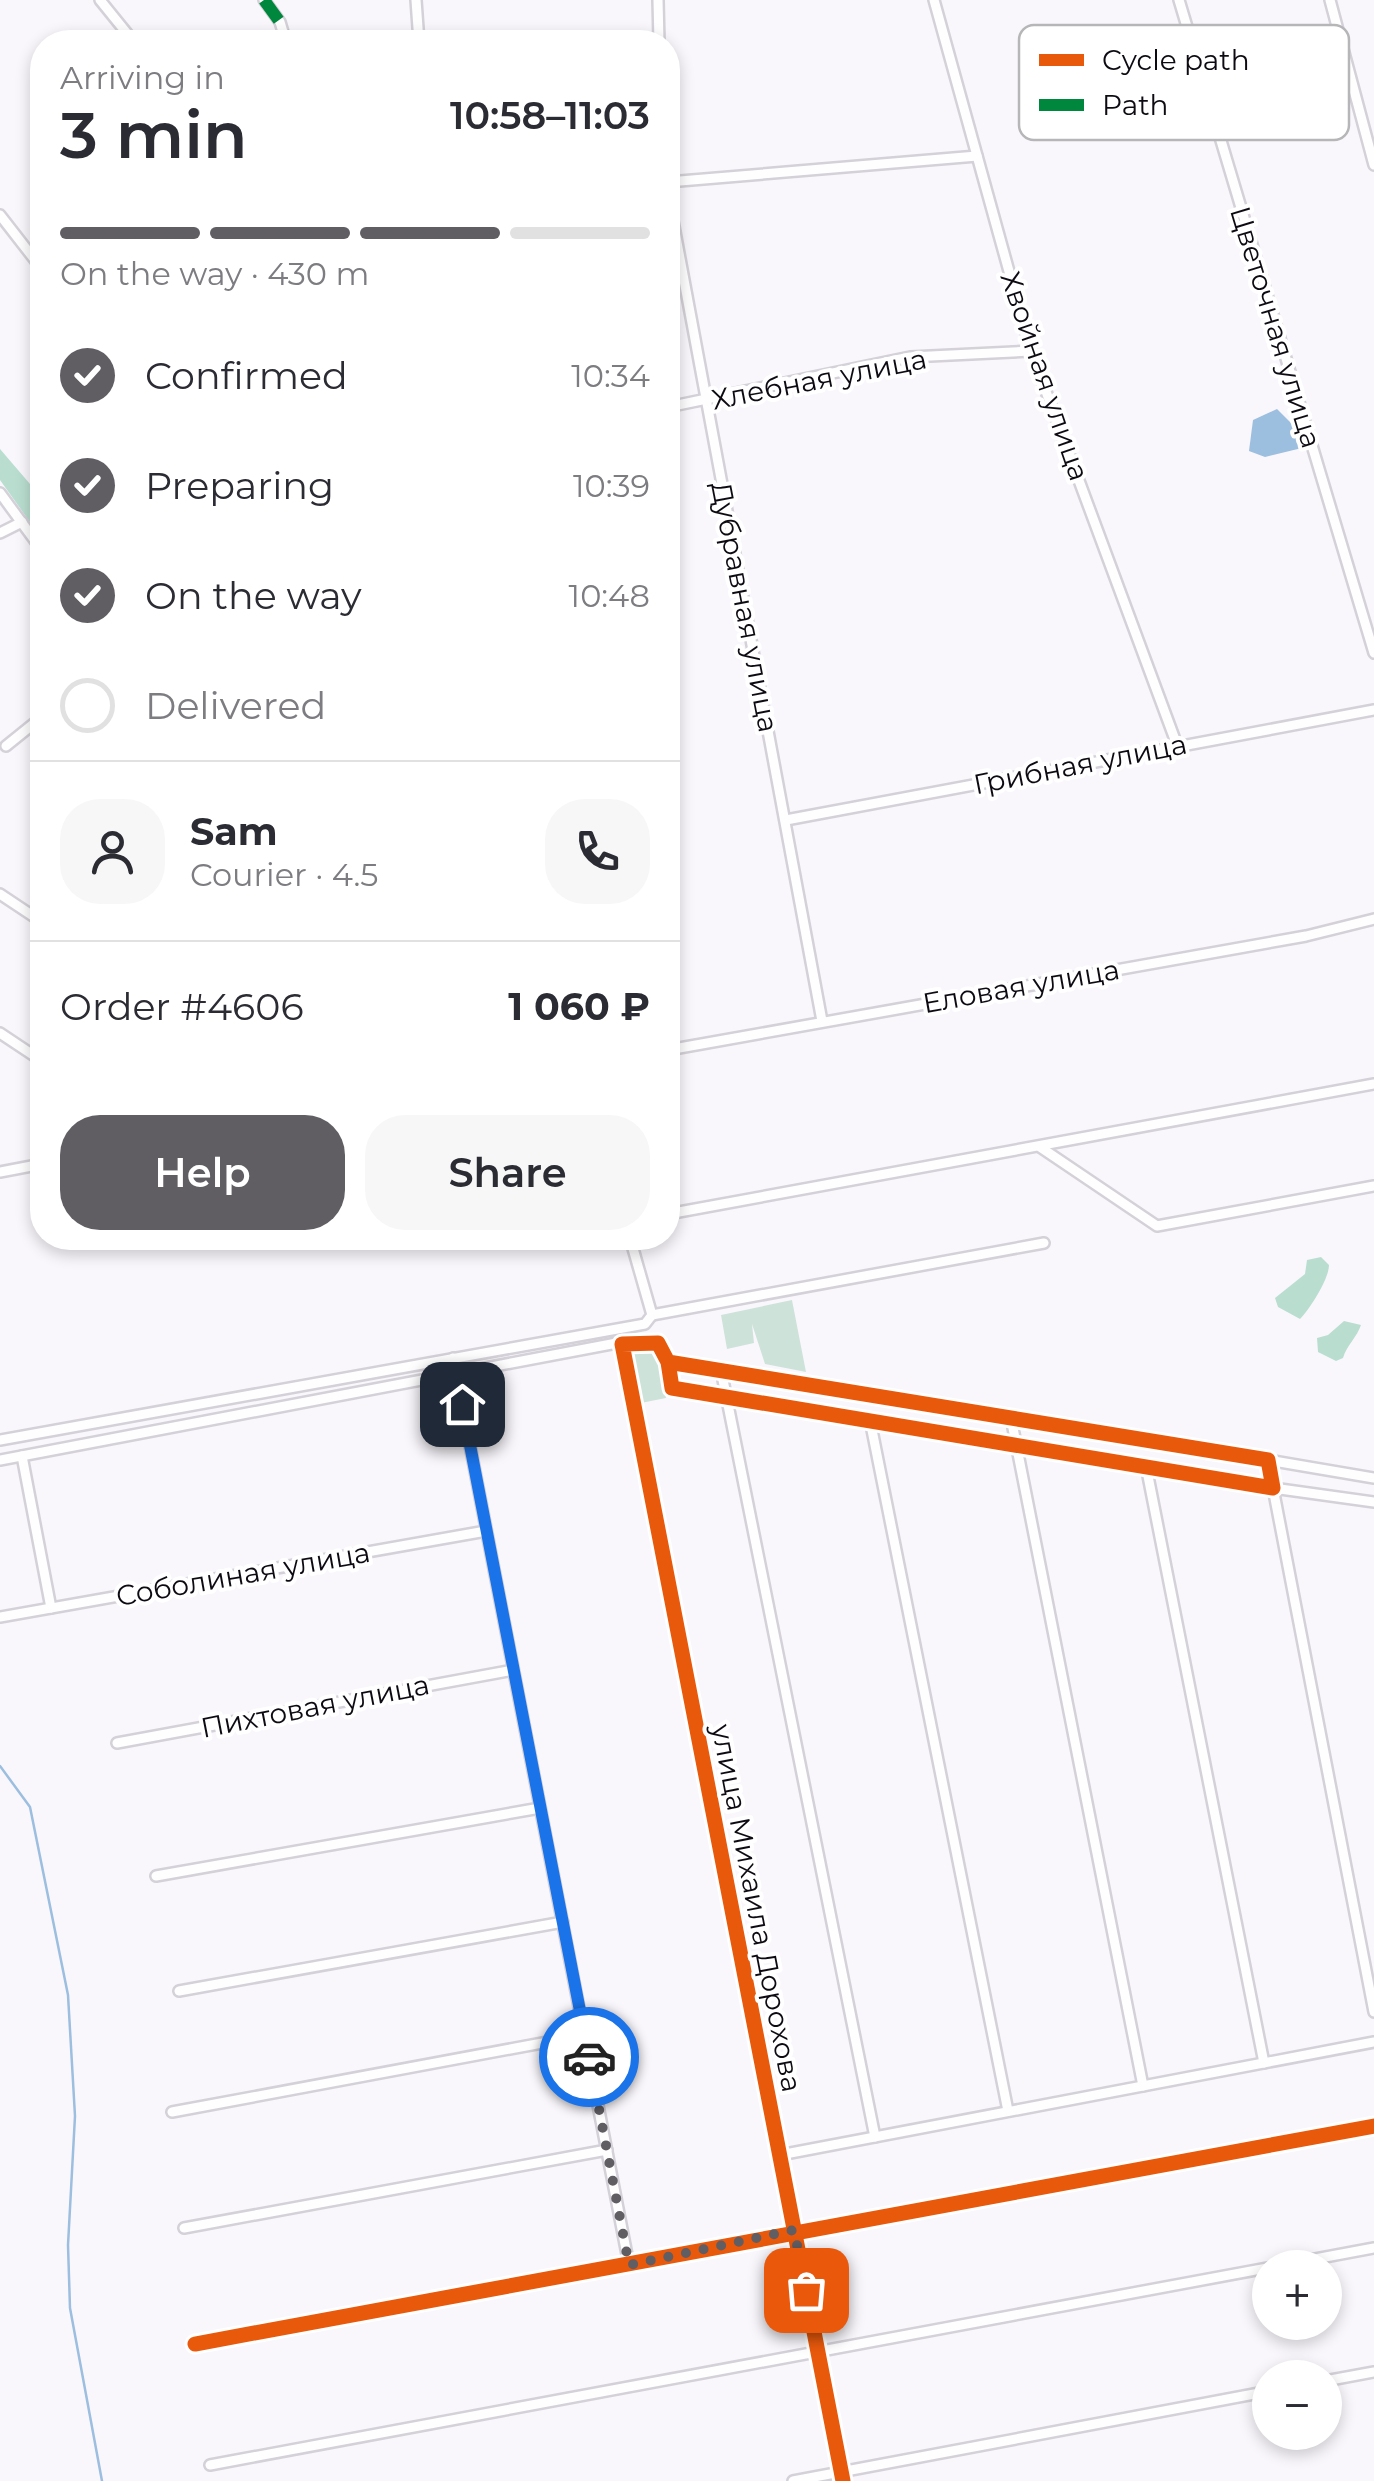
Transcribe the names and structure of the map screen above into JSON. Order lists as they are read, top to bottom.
{
  "streets": {
    "street": [
      "Цветочная улица",
      "Хвойная улица",
      "Хлебная улица",
      "Дубравная улица",
      "Грибная улица",
      "Еловая улица",
      "Соболиная улица",
      "Пихтовая улица",
      "улица Михаила Дорохова"
    ]
  },
  "crossings": [
    ["Хвойная улица", "Хлебная улица"],
    ["Хвойная улица", "Грибная улица"],
    ["Хлебная улица", "Дубравная улица"],
    ["Дубравная улица", "Грибная улица"],
    ["Дубравная улица", "Еловая улица"]
  ],
  "legend": ["Cycle path", "Path"],
  "page": {
    "heading": ["3 min", "Arriving in", "10:58–11:03"],
    "panel": [
      "Sam",
      "Courier · 4.5",
      "Order #4606",
      "1 060 ₽"
    ],
    "bar": "On the way · 430 m",
    "list": [
      ["Confirmed", "10:34"],
      ["Preparing", "10:39"],
      ["On the way", "10:48"],
      "Delivered"
    ],
    "buttons": ["Help", "Share"],
    "map_buttons": ["+", "−"]
  }
}
